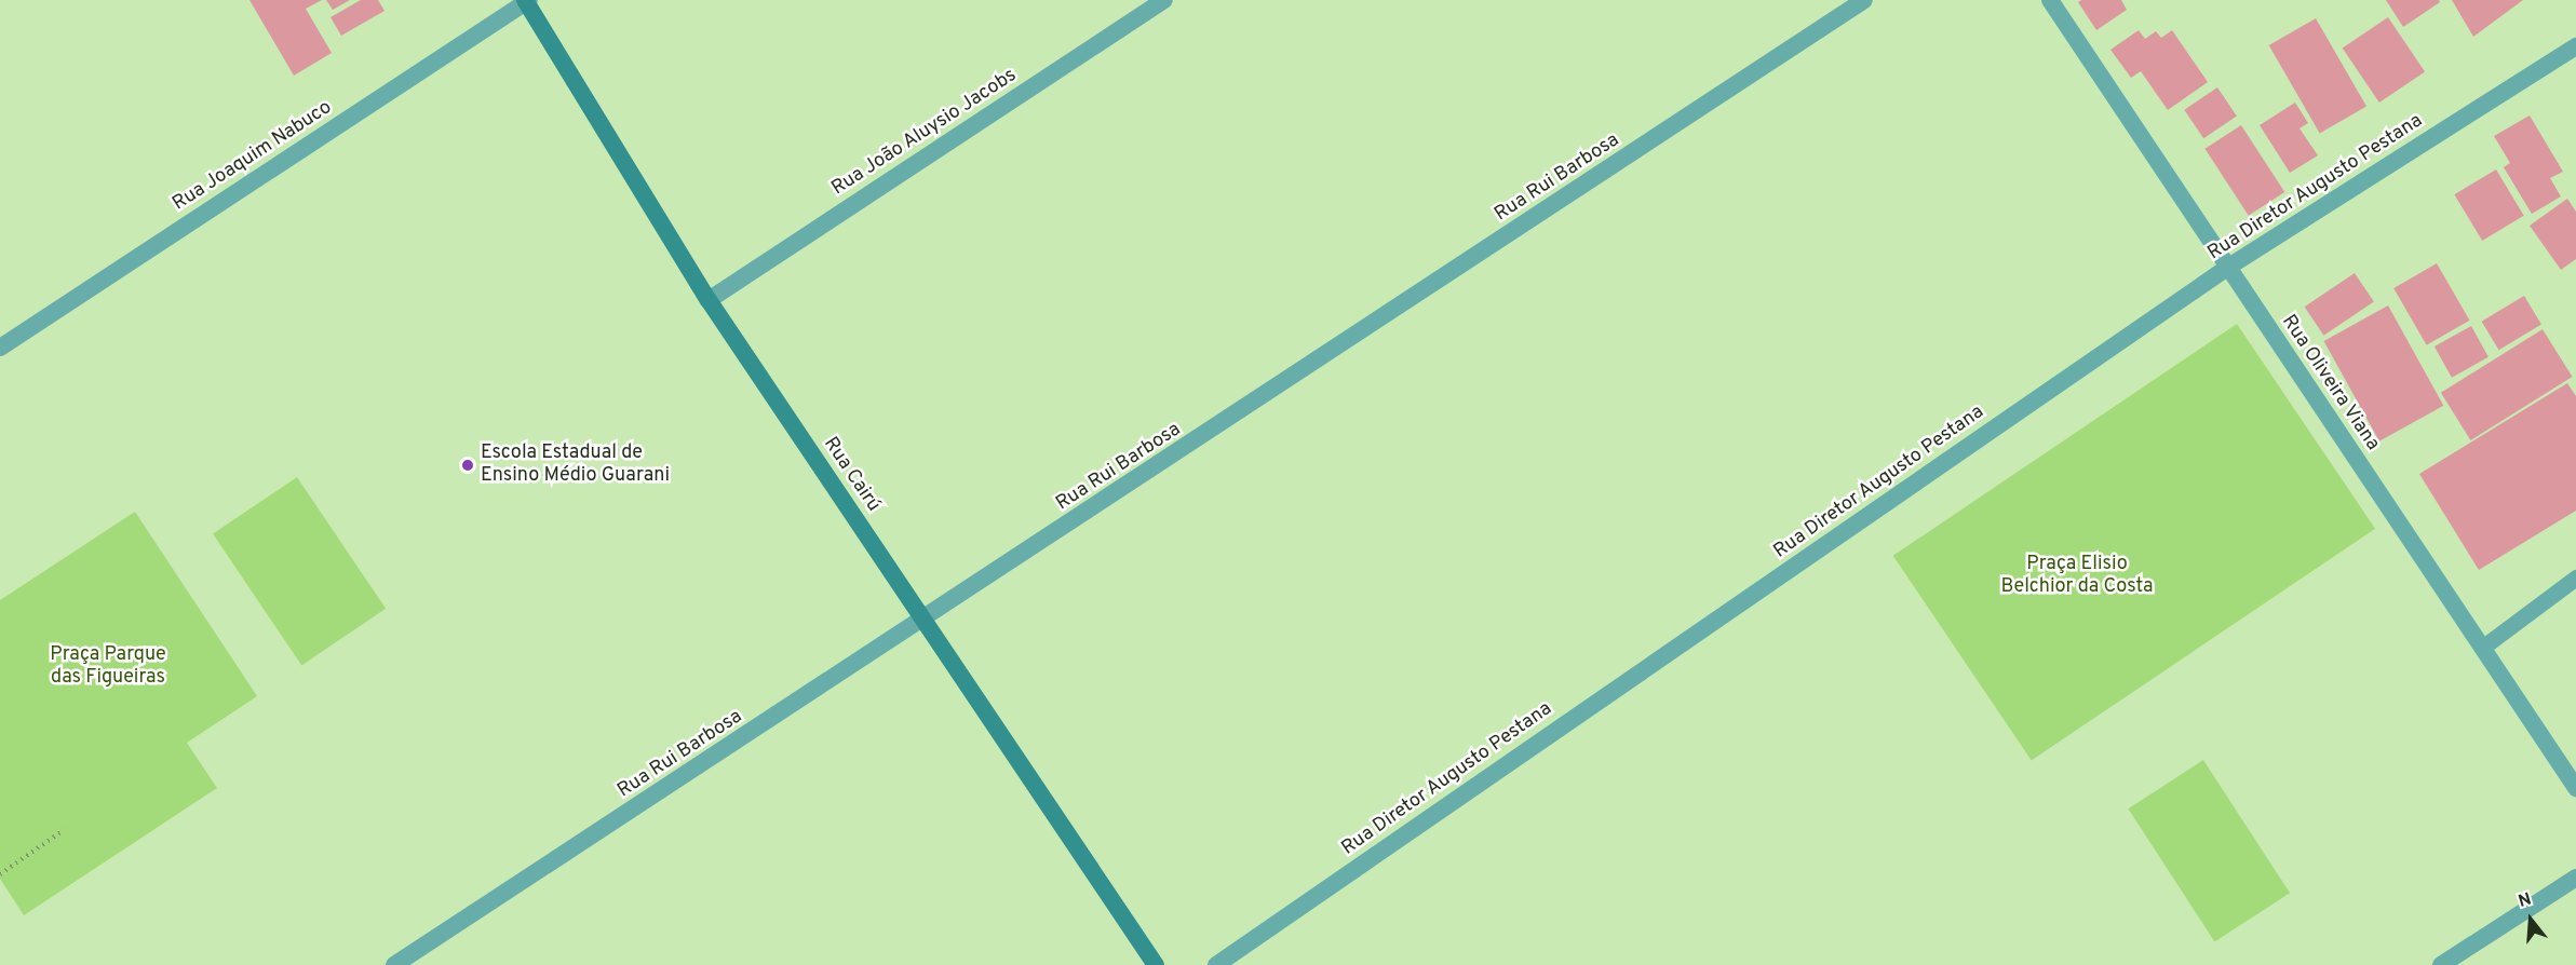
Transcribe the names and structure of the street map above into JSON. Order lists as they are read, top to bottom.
{
  "streets": {
    "main road": ["Rua Cairú"],
    "street": [
      "Rua João Aluysio Jacobs",
      "Rua Joaquim Nabuco",
      "Rua Rui Barbosa",
      "Rua Diretor Augusto Pestana",
      "Rua Oliveira Viana"
    ]
  },
  "crossings": [
    ["Rua João Aluysio Jacobs", "Rua Cairú"],
    ["Rua Joaquim Nabuco", "Rua Cairú"],
    ["Rua Rui Barbosa", "Rua Cairú"],
    ["Rua Diretor Augusto Pestana", "Rua Oliveira Viana"]
  ],
  "parks": ["Praça Elisio Belchior da Costa", "Praça Parque das Figueiras"],
  "places": ["Escola Estadual de Ensino Médio Guarani"],
  "north": "top"
}
